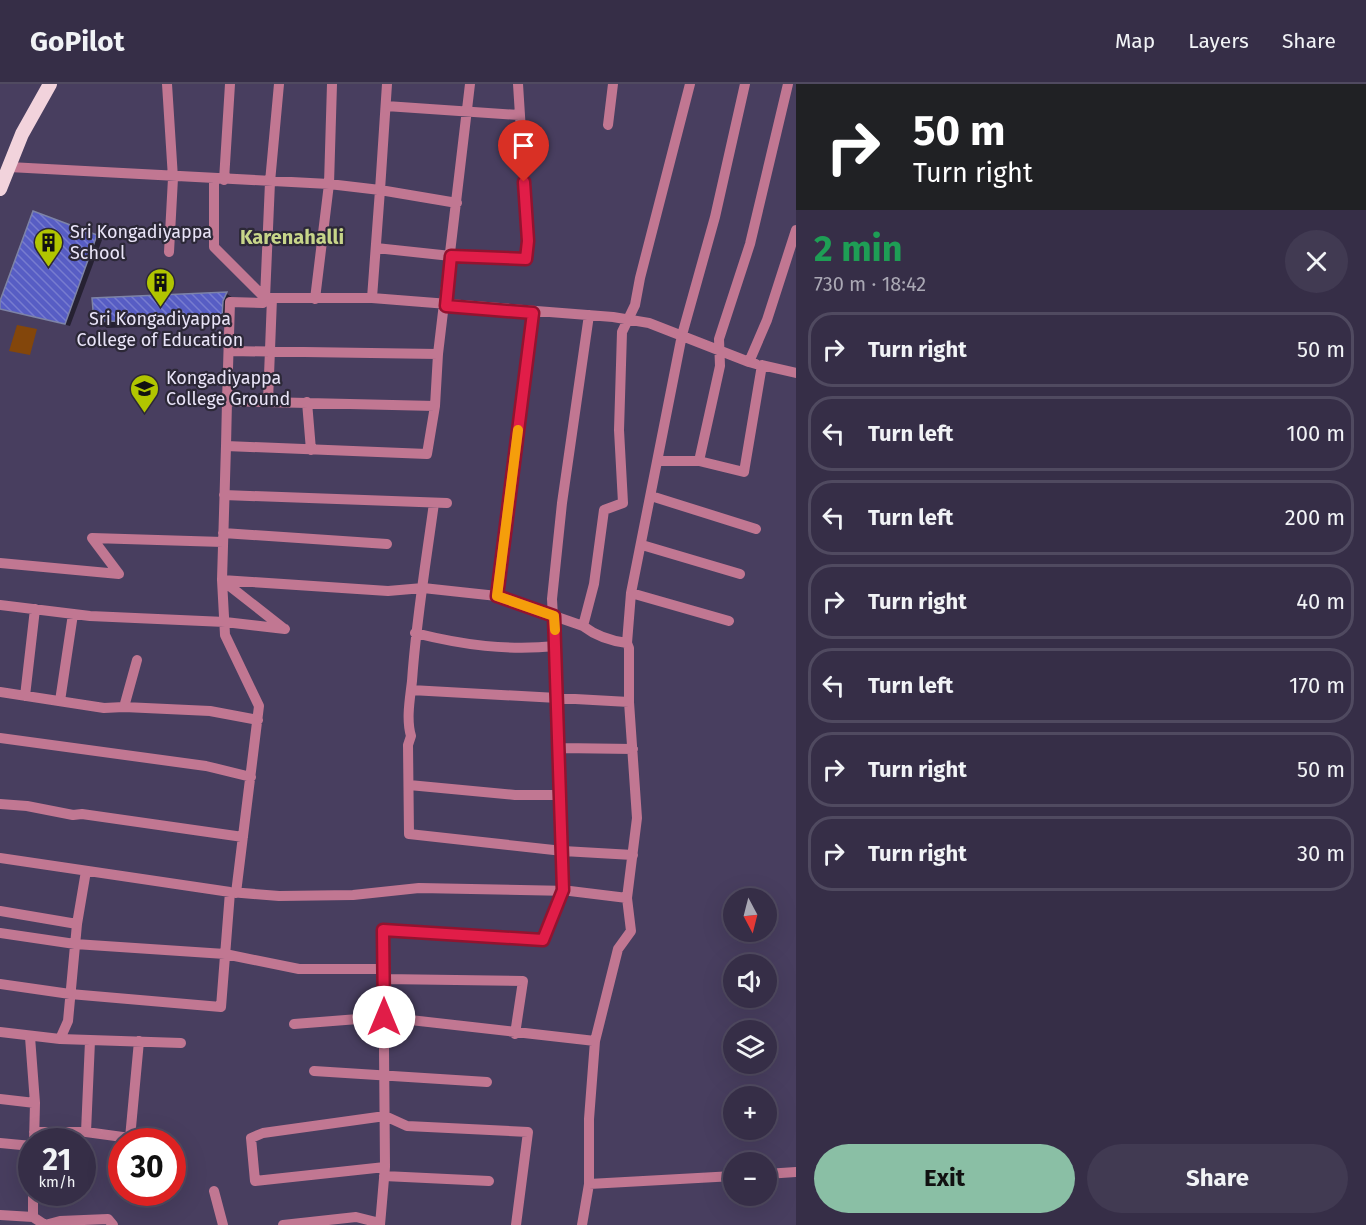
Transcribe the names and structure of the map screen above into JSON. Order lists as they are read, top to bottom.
{
  "districts": ["Karenahalli"],
  "places": {
    "building": ["Sri Kongadiyappa School", "Sri Kongadiyappa College of Education"],
    "school or university": ["Kongadiyappa College Ground"]
  },
  "north": "bottom",
  "page": {
    "header": "GoPilot",
    "nav": ["Map", "Layers", "Share"],
    "turn": ["50 m", "Turn right"],
    "heading": ["2 min", "730 m · 18:42"],
    "list": [
      {
        "name": "Turn right",
        "value": "50 m"
      },
      {
        "name": "Turn left",
        "value": "100 m"
      },
      {
        "name": "Turn left",
        "value": "200 m"
      },
      {
        "name": "Turn right",
        "value": "40 m"
      },
      {
        "name": "Turn left",
        "value": "170 m"
      },
      {
        "name": "Turn right",
        "value": "50 m"
      },
      {
        "name": "Turn right",
        "value": "30 m"
      }
    ],
    "map_buttons": ["+", "−"],
    "speed": "21 km/h",
    "limit": "30",
    "buttons": ["Exit", "Share"]
  }
}
